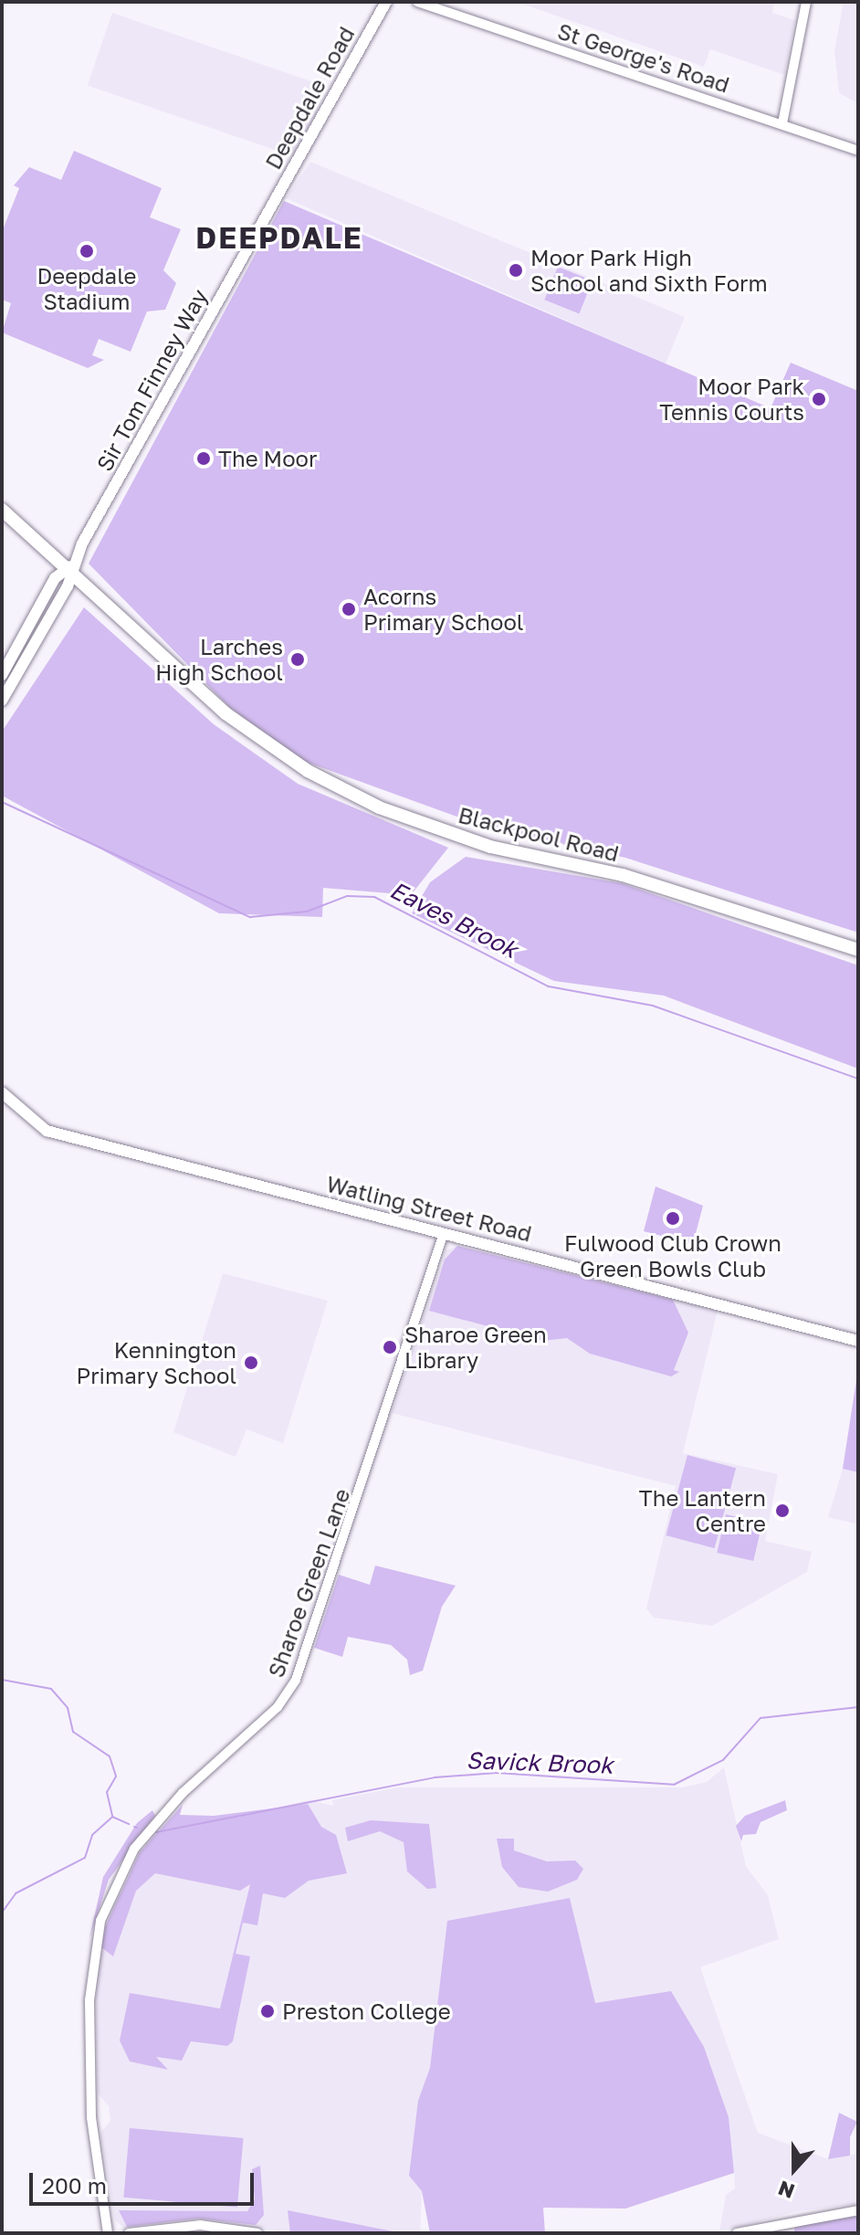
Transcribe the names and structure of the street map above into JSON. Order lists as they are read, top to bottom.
{
  "streets": {
    "highway": ["Blackpool Road"],
    "main road": ["Deepdale Road", "Sir Tom Finney Way", "Watling Street Road"],
    "street": ["St George's Road", "Sharoe Green Lane"]
  },
  "crossings": [
    ["Deepdale Road", "Sir Tom Finney Way"],
    ["Sir Tom Finney Way", "Blackpool Road"],
    ["Watling Street Road", "Sharoe Green Lane"]
  ],
  "districts": ["DEEPDALE"],
  "water": ["Eaves Brook", "Savick Brook"],
  "places": [
    "Deepdale Stadium",
    "Moor Park High School and Sixth Form",
    "Moor Park Tennis Courts",
    "The Moor",
    "Acorns Primary School",
    "Larches High School",
    "Fulwood Club Crown Green Bowls Club",
    "Sharoe Green Library",
    "Kennington Primary School",
    "The Lantern Centre",
    "Preston College"
  ],
  "scale_bar": "200 m",
  "north": "bottom"
}
